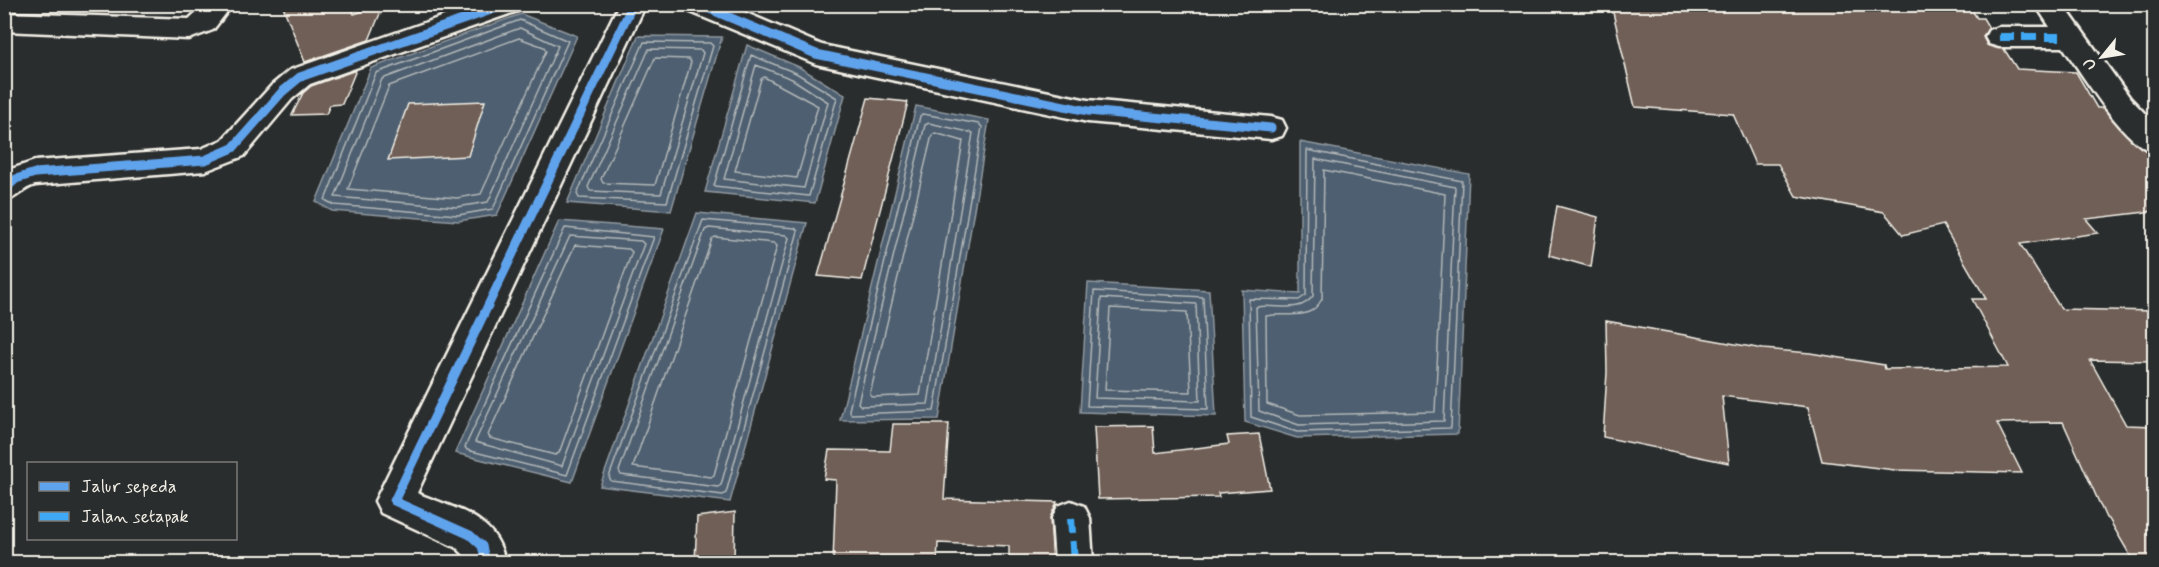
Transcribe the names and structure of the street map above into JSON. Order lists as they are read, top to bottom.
{
  "legend": ["Jalur sepeda", "Jalan setapak"],
  "north": "bottom left"
}
